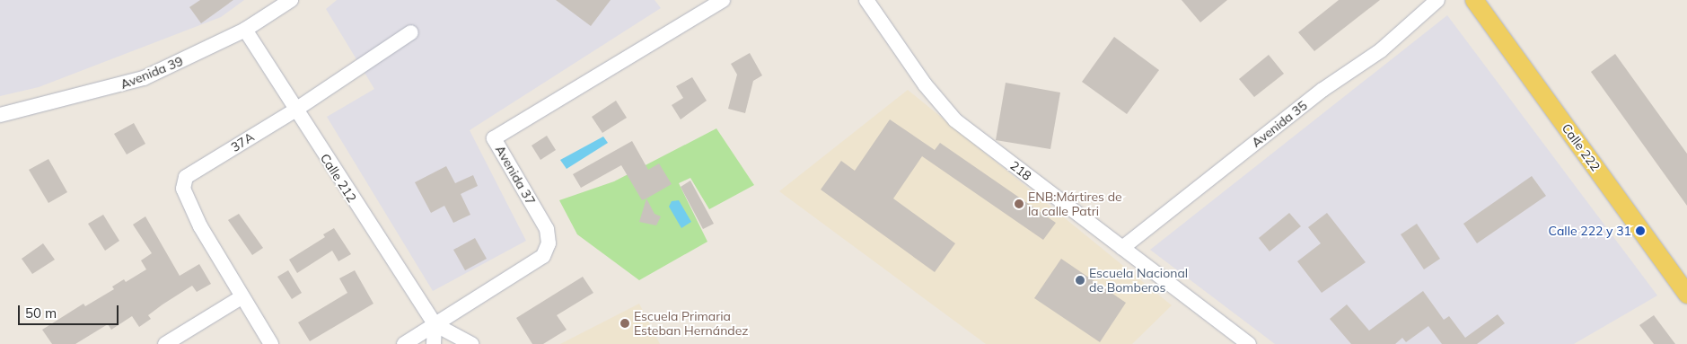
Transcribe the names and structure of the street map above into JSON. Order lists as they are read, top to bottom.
{
  "streets": {
    "main road": ["Calle 222"],
    "street": [
      "Avenida 39",
      "Avenida 35",
      "37A",
      "218",
      "Avenida 37",
      "Calle 212"
    ]
  },
  "crossings": [
    ["Avenida 39", "Calle 212"],
    ["Avenida 35", "218"],
    ["37A", "Calle 212"],
    ["Avenida 37", "Calle 212"]
  ],
  "places": [
    "ENB:Mártires de la calle Patri",
    "Calle 222 y 31",
    "Escuela Nacional de Bomberos",
    "Escuela Primaria Esteban Hernández"
  ],
  "scale_bar": "50 m"
}
